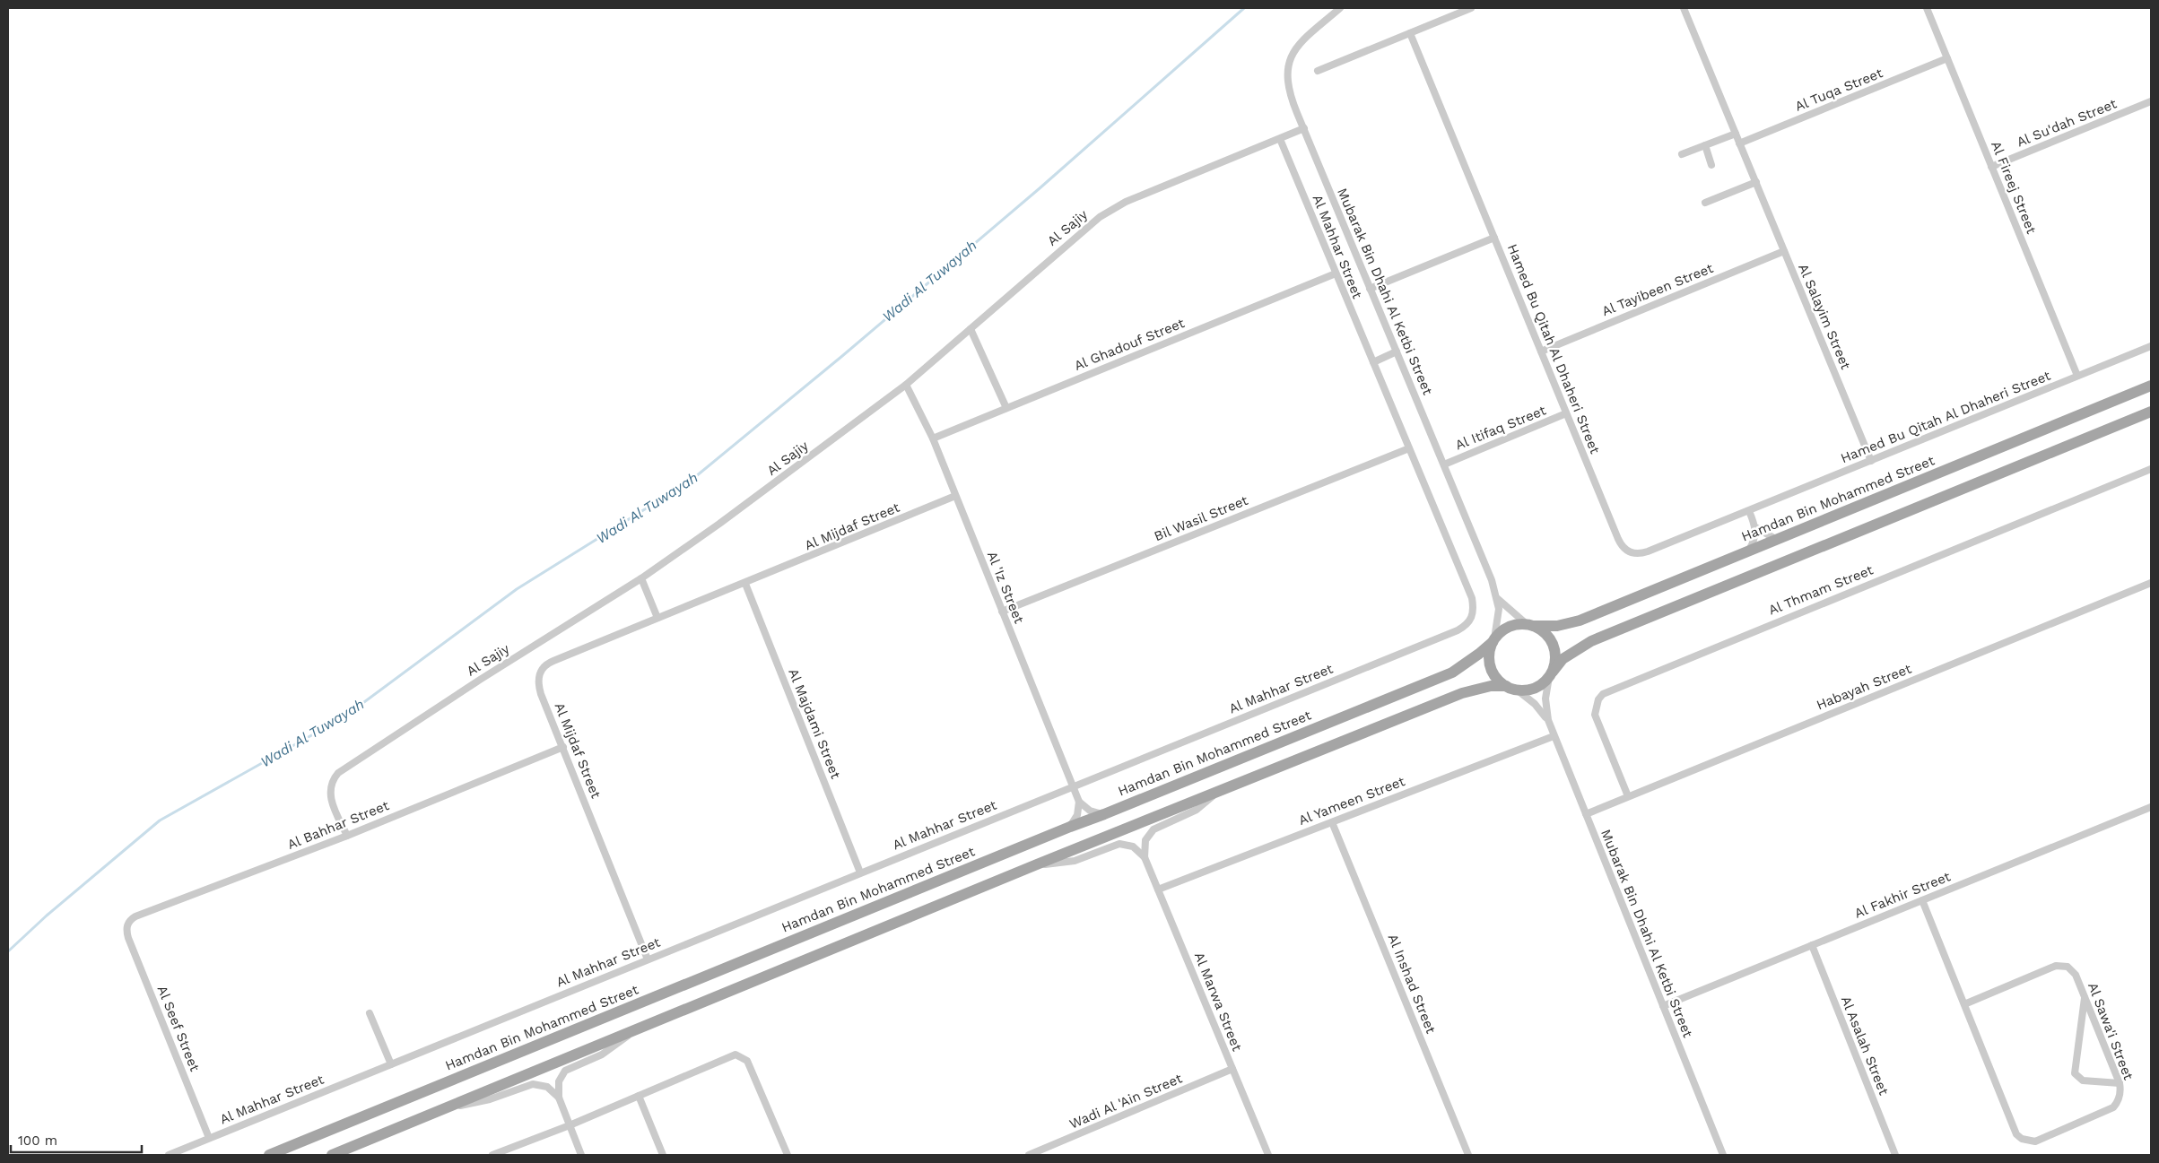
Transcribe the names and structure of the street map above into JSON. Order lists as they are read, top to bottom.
{
  "streets": {
    "main road": ["Hamdan Bin Mohammed Street"],
    "street": [
      "Al Tuqa Street",
      "Al Su'dah Street",
      "Al Fireej Street",
      "Al Sajiy",
      "Al Mahhar Street",
      "Al Tayibeen Street",
      "Mubarak Bin Dhahi Al Ketbi Street",
      "Al Salayim Street",
      "Al Ghadouf Street",
      "Hamed Bu Qitah Al Dhaheri Street",
      "Al Itifaq Street",
      "Bil Wasil Street",
      "Al Mijdaf Street",
      "Al 'Iz Street",
      "Al Thmam Street",
      "Habayah Street",
      "Al Majdami Street",
      "Al Yameen Street",
      "Al Bahhar Street",
      "Al Fakhir Street",
      "Al Inshad Street",
      "Al Marwa Street",
      "Al Seef Street",
      "Al Sawa'i Street",
      "Al Asalah Street",
      "Wadi Al 'Ain Street"
    ]
  },
  "crossings": [
    ["Al Tuqa Street", "Al Fireej Street"],
    ["Al Tuqa Street", "Al Salayim Street"],
    ["Al Su'dah Street", "Al Fireej Street"],
    ["Al Fireej Street", "Hamed Bu Qitah Al Dhaheri Street"],
    ["Al Sajiy", "Al Mahhar Street"],
    ["Al Sajiy", "Mubarak Bin Dhahi Al Ketbi Street"],
    ["Al Sajiy", "Al 'Iz Street"],
    ["Al Sajiy", "Al Bahhar Street"],
    ["Al Mahhar Street", "Al Ghadouf Street"],
    ["Al Mahhar Street", "Bil Wasil Street"],
    ["Al Mahhar Street", "Al Mijdaf Street"],
    ["Al Mahhar Street", "Al 'Iz Street"],
    ["Al Mahhar Street", "Al Majdami Street"],
    ["Al Mahhar Street", "Al Seef Street"],
    ["Al Tayibeen Street", "Al Salayim Street"],
    ["Al Tayibeen Street", "Hamed Bu Qitah Al Dhaheri Street"],
    ["Mubarak Bin Dhahi Al Ketbi Street", "Al Itifaq Street"],
    ["Mubarak Bin Dhahi Al Ketbi Street", "Hamdan Bin Mohammed Street"],
    ["Mubarak Bin Dhahi Al Ketbi Street", "Habayah Street"],
    ["Mubarak Bin Dhahi Al Ketbi Street", "Al Yameen Street"],
    ["Mubarak Bin Dhahi Al Ketbi Street", "Al Fakhir Street"],
    ["Al Salayim Street", "Hamed Bu Qitah Al Dhaheri Street"],
    ["Al Ghadouf Street", "Al 'Iz Street"],
    ["Hamed Bu Qitah Al Dhaheri Street", "Al Itifaq Street"],
    ["Bil Wasil Street", "Al 'Iz Street"],
    ["Al Mijdaf Street", "Al 'Iz Street"],
    ["Al Mijdaf Street", "Al Majdami Street"],
    ["Al Mijdaf Street", "Al Bahhar Street"],
    ["Al Thmam Street", "Habayah Street"],
    ["Al Yameen Street", "Al Inshad Street"],
    ["Al Yameen Street", "Al Marwa Street"],
    ["Al Bahhar Street", "Al Seef Street"],
    ["Al Fakhir Street", "Al Sawa'i Street"],
    ["Al Fakhir Street", "Al Asalah Street"],
    ["Al Marwa Street", "Wadi Al 'Ain Street"]
  ],
  "water": ["Wadi Al Tuwayah"],
  "scale_bar": "100 m"
}
